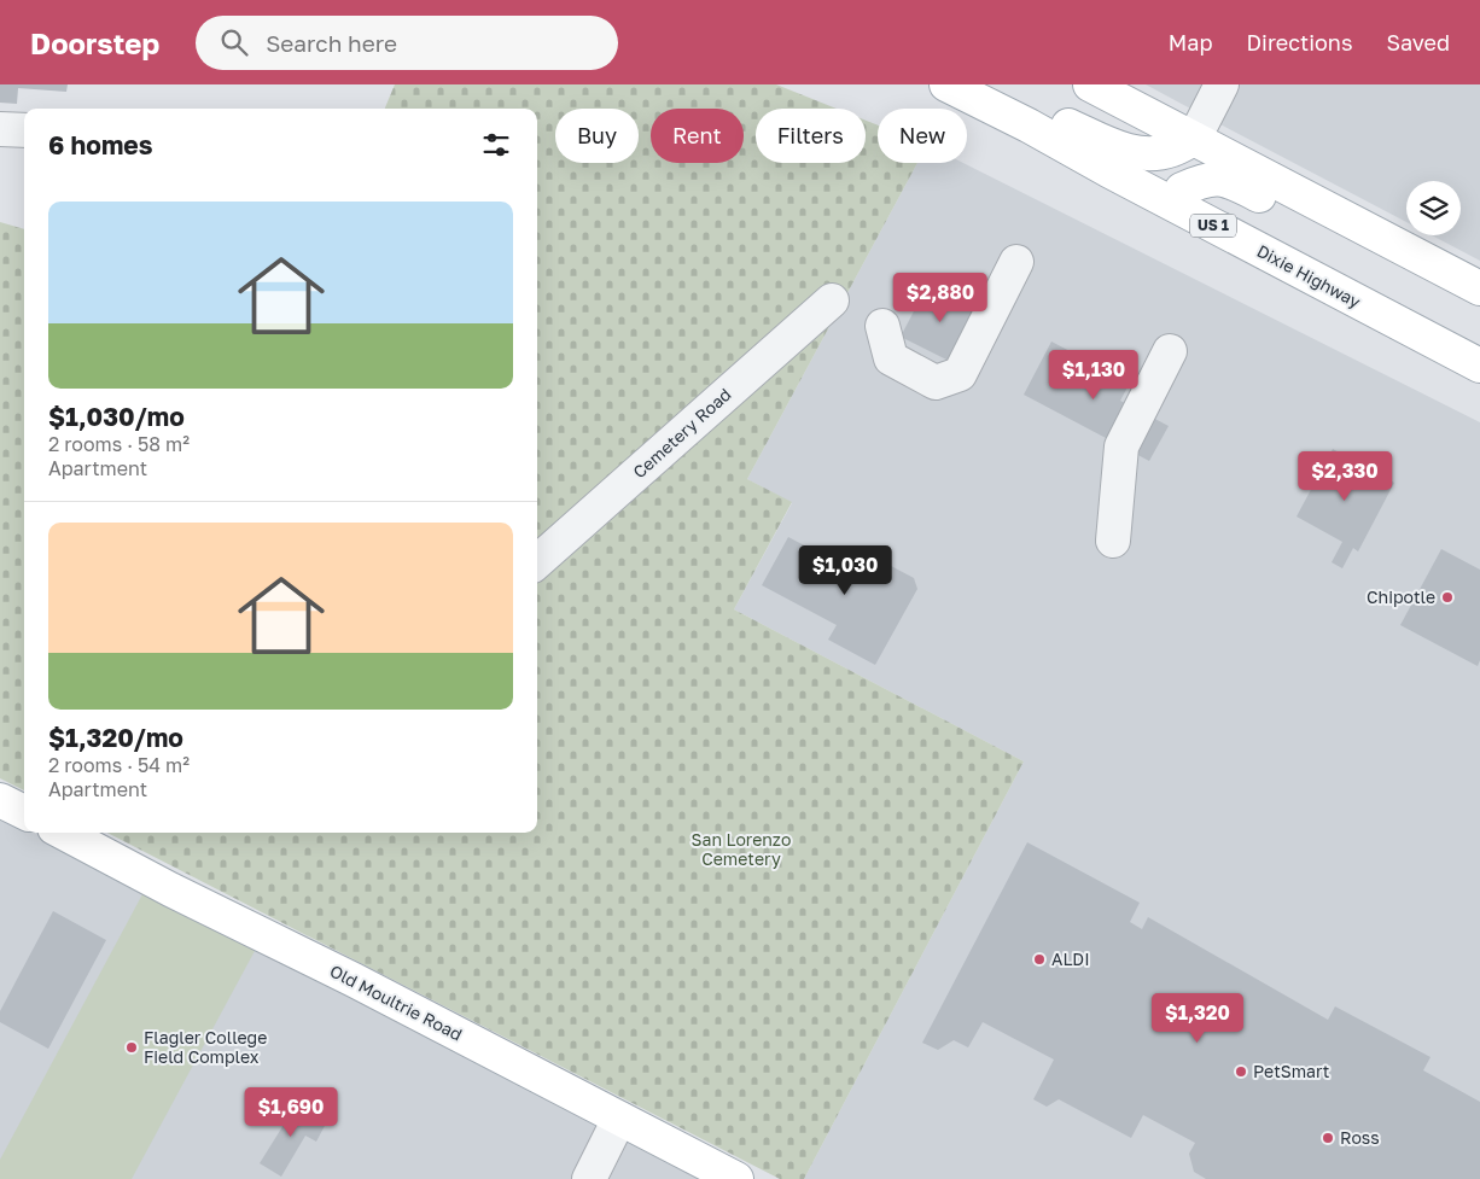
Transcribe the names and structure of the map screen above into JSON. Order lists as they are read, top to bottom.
{
  "streets": {
    "main road": ["US 1", "Dixie Highway", "Old Moultrie Road"],
    "street": ["Cemetery Road"]
  },
  "parks": ["San Lorenzo Cemetery"],
  "places": [
    "Chipotle",
    "ALDI",
    "Flagler College Field Complex",
    "PetSmart",
    "Ross"
  ],
  "page": {
    "header": "Doorstep",
    "search": "Search here",
    "nav": ["Map", "Directions", "Saved"],
    "chip": [
      "Buy",
      "Rent",
      "Filters",
      "New"
    ],
    "heading": "6 homes",
    "list": [
      {
        "name": "$1,030/mo",
        "note": "2 rooms · 58 m² · Apartment"
      },
      {
        "name": "$1,320/mo",
        "note": "2 rooms · 54 m² · Apartment"
      }
    ],
    "price": [
      "$2,880",
      "$1,130",
      "$2,330",
      "$1,030",
      "$1,320",
      "$1,690"
    ]
  }
}
